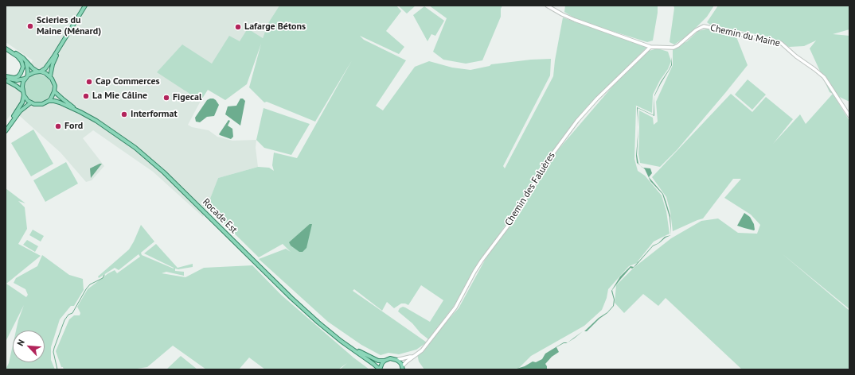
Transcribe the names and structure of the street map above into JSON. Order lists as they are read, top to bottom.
{
  "streets": {
    "main road": ["Rocade Est"],
    "street": ["Chemin du Maine", "Chemin des Faluères"]
  },
  "crossings": [
    ["Chemin du Maine", "Chemin des Faluères"],
    ["Chemin des Faluères", "Rocade Est"]
  ],
  "places": [
    "Scieries du Maine (Ménard)",
    "Lafarge Bétons",
    "Cap Commerces",
    "La Mie Câline",
    "Figecal",
    "Interformat",
    "Ford"
  ],
  "north": "top left"
}
